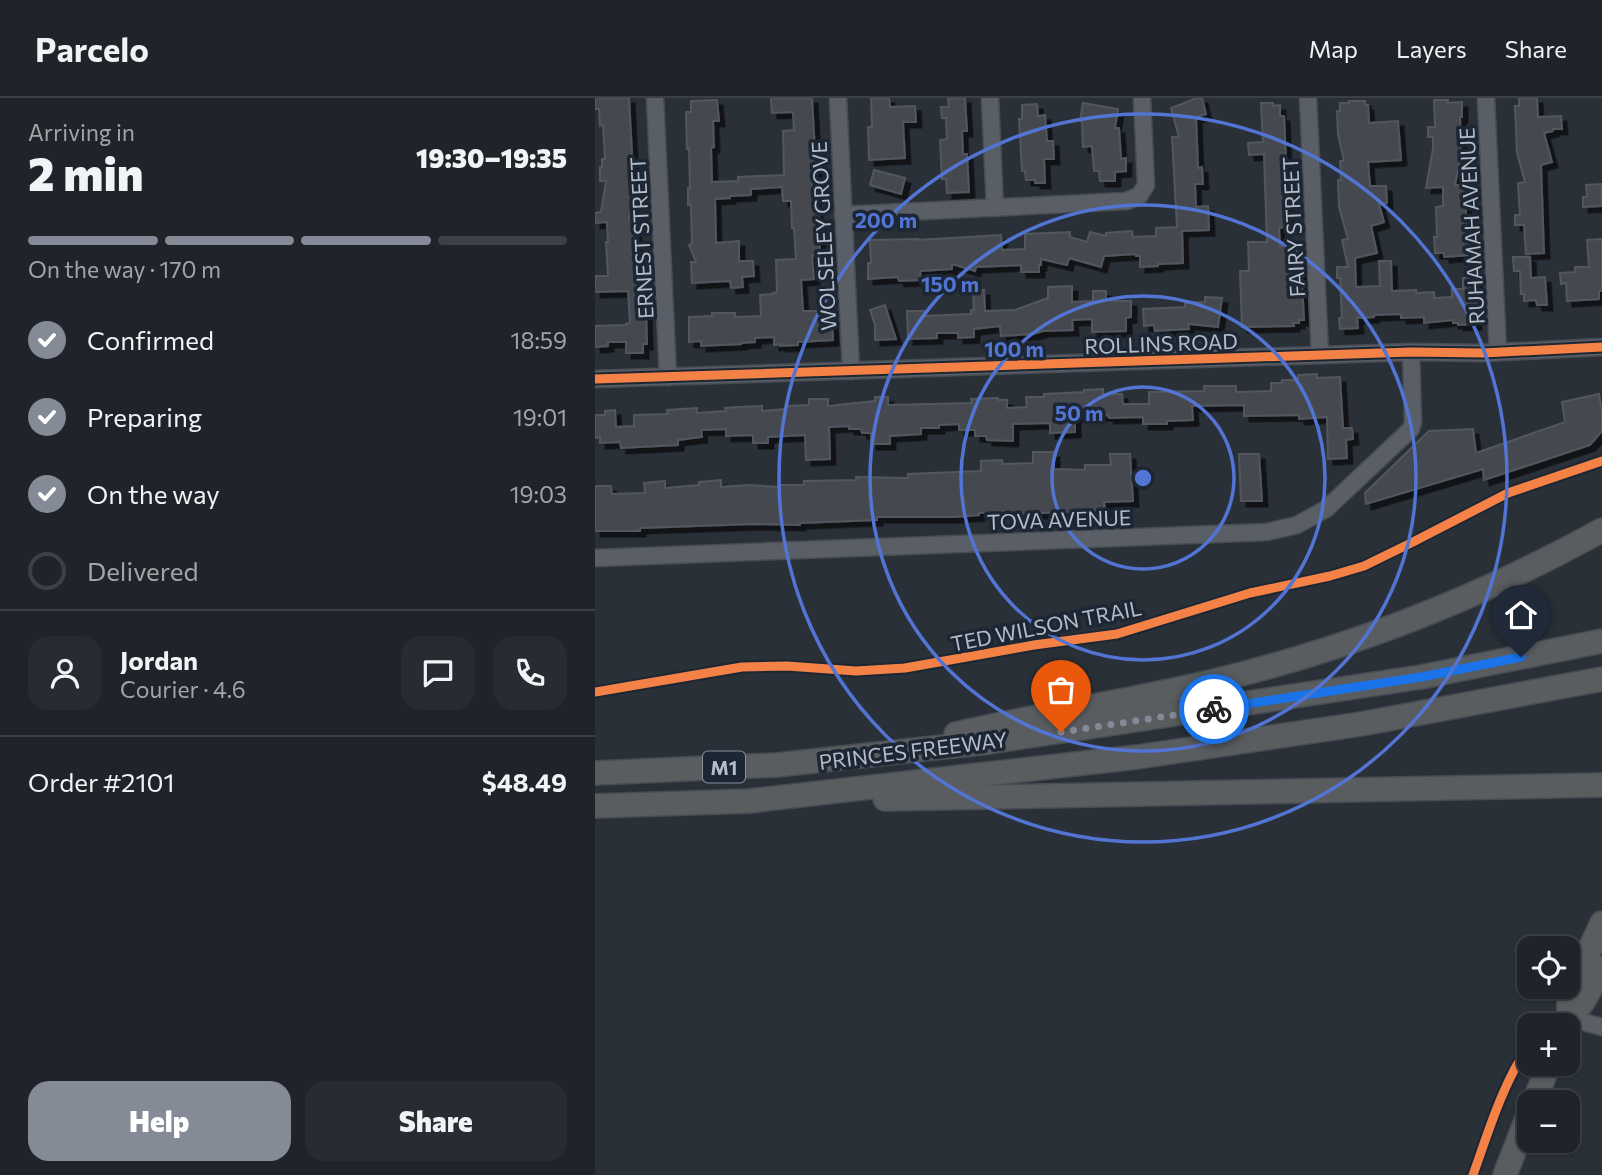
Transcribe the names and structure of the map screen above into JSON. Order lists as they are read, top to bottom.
{
  "streets": {
    "highway": ["PRINCES FREEWAY", "M1"],
    "street": [
      "RUHAMAH AVENUE",
      "FAIRY STREET",
      "WOLSELEY GROVE",
      "ERNEST STREET",
      "ROLLINS ROAD",
      "TOVA AVENUE"
    ],
    "cycle path": ["TED WILSON TRAIL"]
  },
  "crossings": [
    ["RUHAMAH AVENUE", "ROLLINS ROAD"],
    ["FAIRY STREET", "ROLLINS ROAD"],
    ["WOLSELEY GROVE", "ROLLINS ROAD"],
    ["ERNEST STREET", "ROLLINS ROAD"],
    ["ROLLINS ROAD", "TOVA AVENUE"]
  ],
  "page": {
    "header": "Parcelo",
    "nav": ["Map", "Layers", "Share"],
    "heading": ["2 min", "Arriving in", "19:30–19:35"],
    "panel": [
      "Jordan",
      "Courier · 4.6",
      "Order #2101",
      "$48.49"
    ],
    "bar": "On the way · 170 m",
    "list": [
      ["Confirmed", "18:59"],
      ["Preparing", "19:01"],
      ["On the way", "19:03"],
      "Delivered"
    ],
    "map_buttons": ["+", "−"],
    "buttons": ["Help", "Share"]
  },
  "rings": [
    "200 m",
    "150 m",
    "100 m",
    "50 m"
  ]
}
